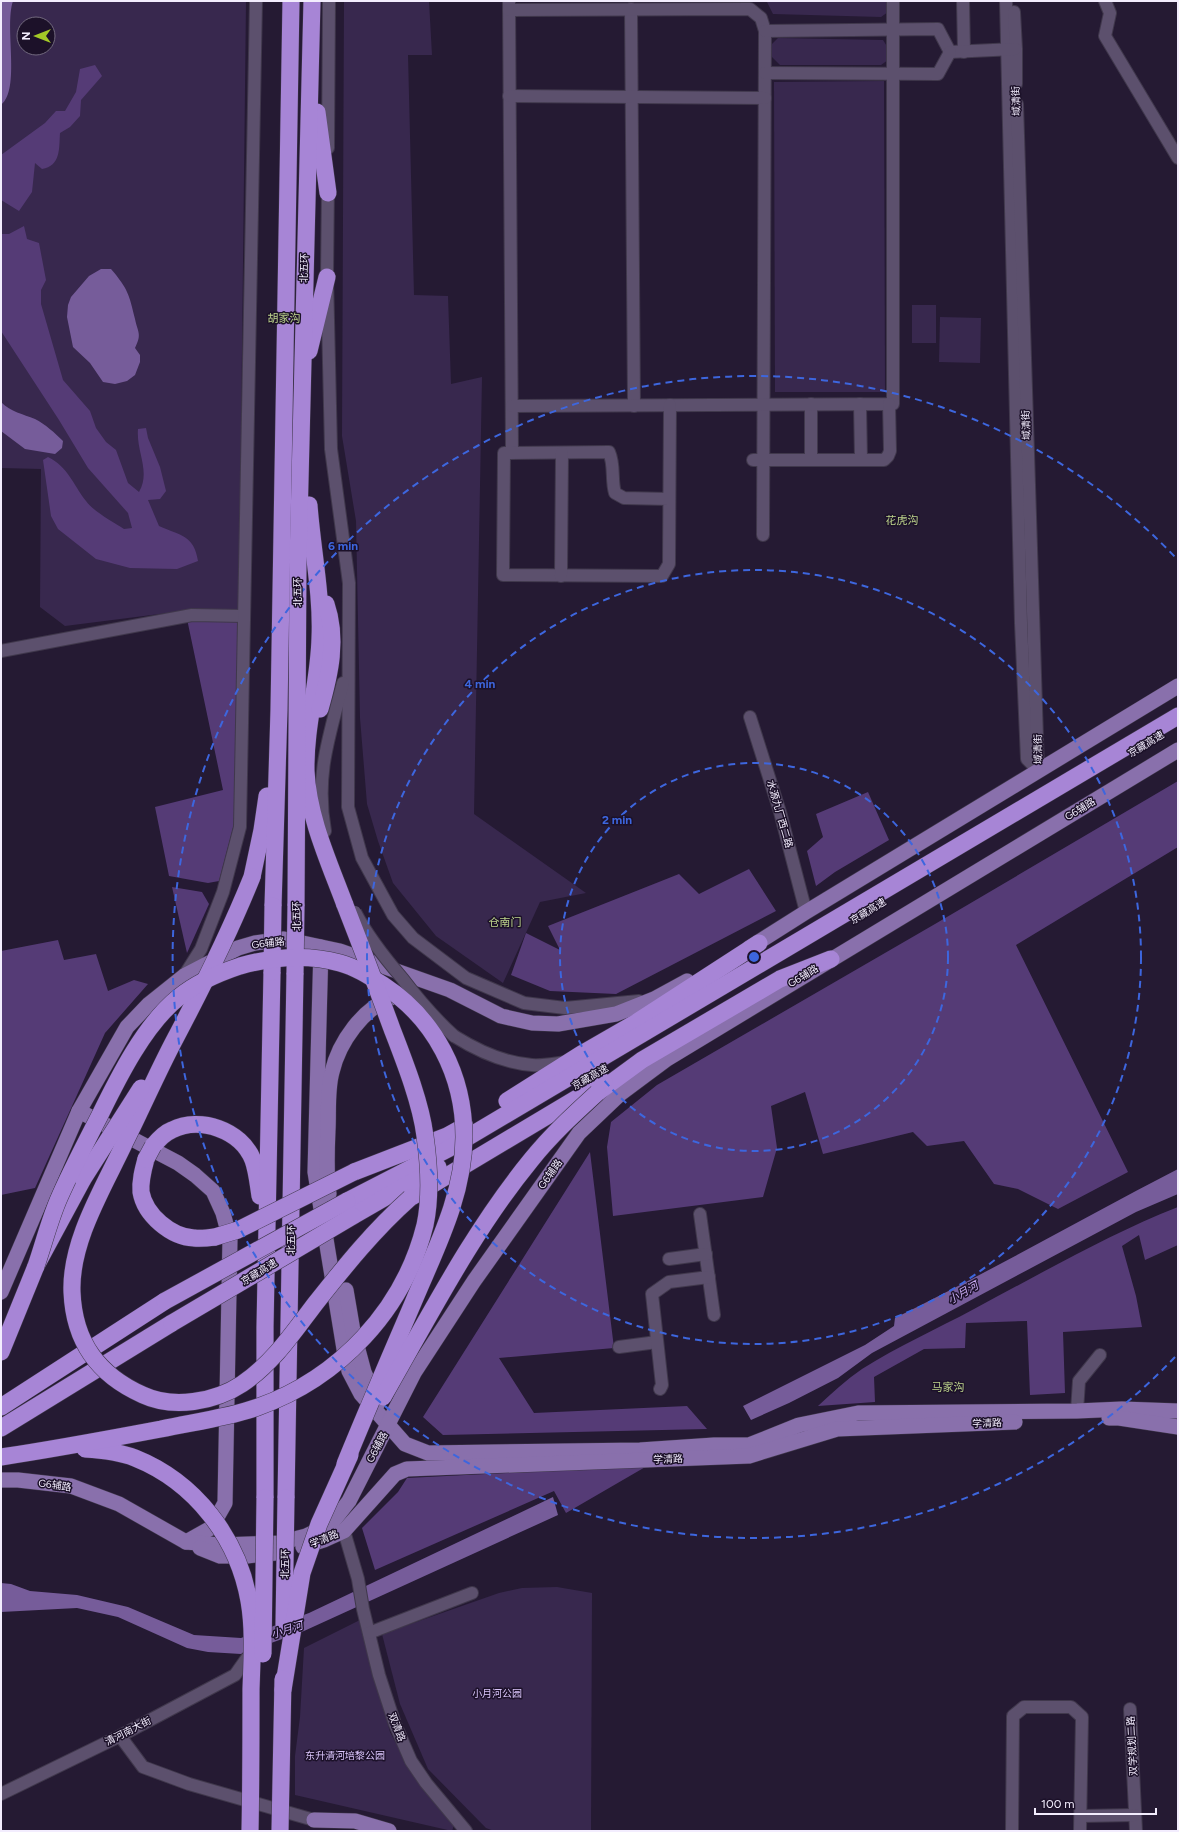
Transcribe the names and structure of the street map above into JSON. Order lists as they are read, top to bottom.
{
  "streets": {
    "highway": ["北五环", "京藏高速"],
    "main road": ["G6辅路", "学清路"],
    "street": [
      "域清街",
      "水源九厂西二路",
      "双清路",
      "清河南大街",
      "双学规划二路"
    ]
  },
  "crossings": [
    ["域清街", "G6辅路"],
    ["G6辅路", "水源九厂西二路"],
    ["G6辅路", "学清路"],
    ["学清路", "双清路"]
  ],
  "districts": [
    "胡家沟",
    "花虎沟",
    "仓南门",
    "马家沟"
  ],
  "water": ["小月河"],
  "parks": ["小月河公园", "东升清河培黎公园"],
  "scale_bar": "100 m",
  "north": "left",
  "rings": ["6 min", "4 min", "2 min"]
}
